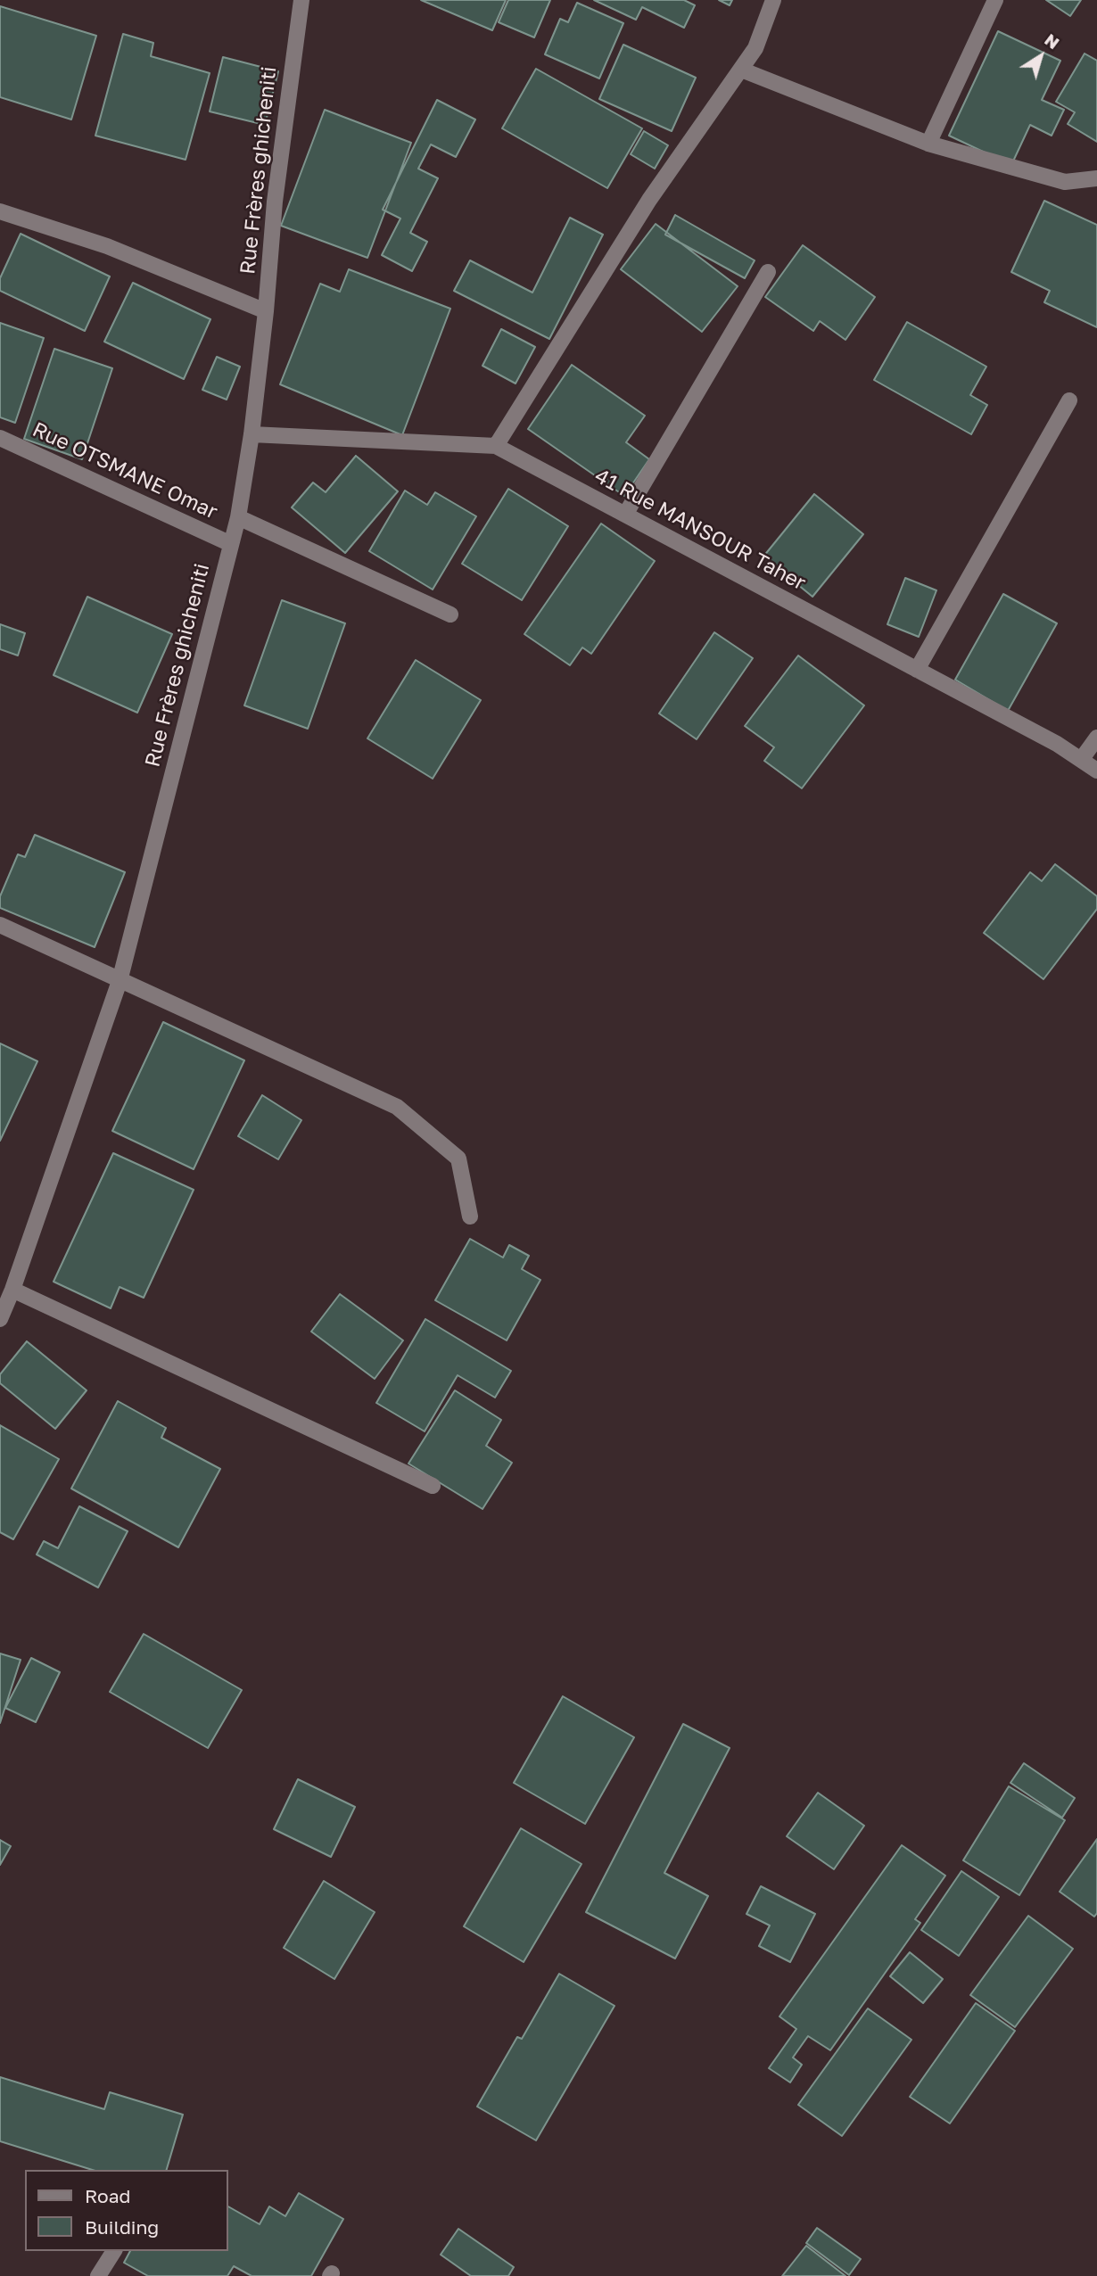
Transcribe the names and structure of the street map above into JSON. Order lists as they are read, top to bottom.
{
  "streets": {
    "street": ["Rue Frères ghicheniti", "Rue OTSMANE Omar", "41 Rue MANSOUR Taher"]
  },
  "crossings": [
    ["Rue Frères ghicheniti", "Rue OTSMANE Omar"],
    ["Rue Frères ghicheniti", "41 Rue MANSOUR Taher"]
  ],
  "legend": ["Road", "Building"],
  "north": "top right"
}
